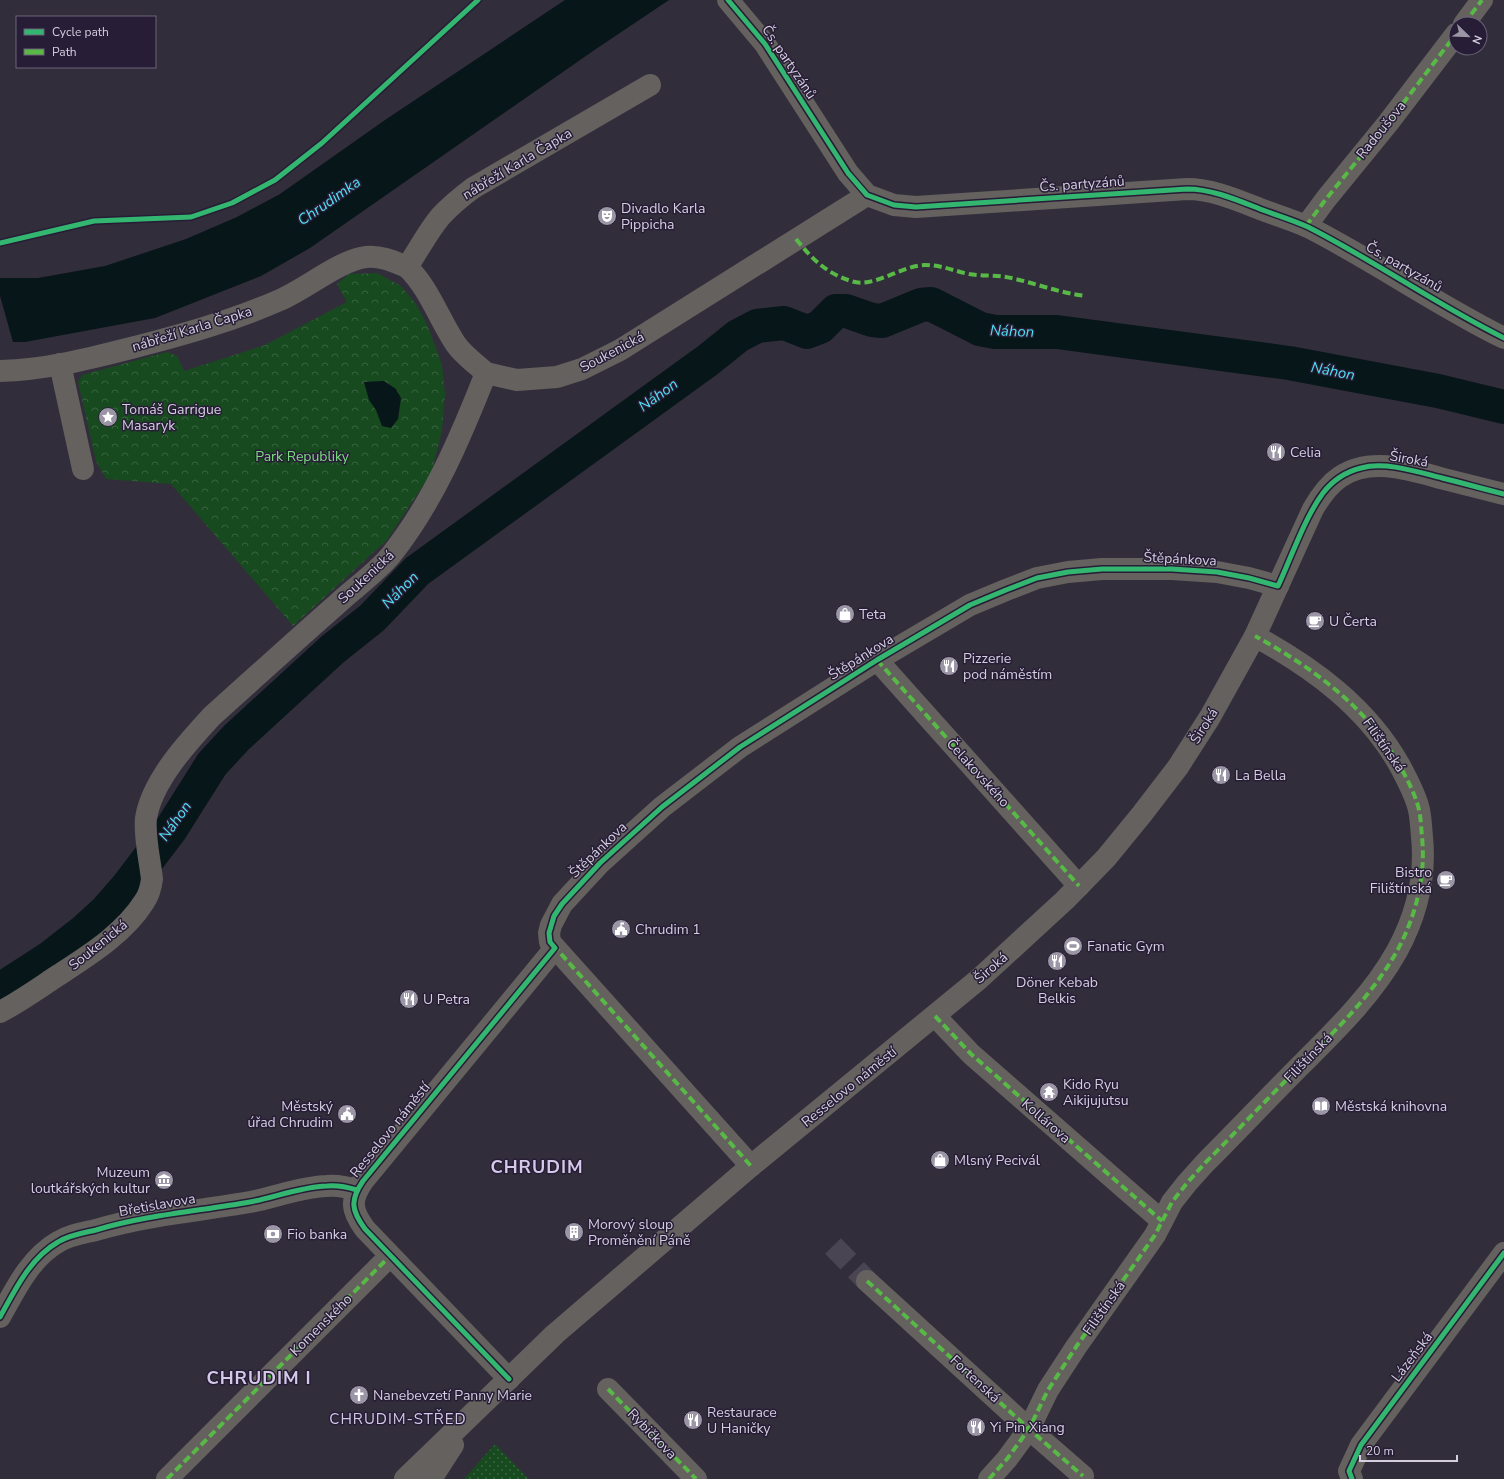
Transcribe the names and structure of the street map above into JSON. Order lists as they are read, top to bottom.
{
  "streets": {
    "street": [
      "Čs. partyzánů",
      "Radoušova",
      "nábřeží Karla Čapka",
      "Soukenická",
      "Široká",
      "Štěpánkova",
      "Filištínská",
      "Čelakovského",
      "Resselovo náměstí",
      "Kollárova",
      "Břetislavova",
      "Komenského",
      "Lázeňská",
      "Fortenská",
      "Rybičkova"
    ]
  },
  "crossings": [
    ["Čs. partyzánů", "Radoušova"],
    ["Čs. partyzánů", "Soukenická"],
    ["nábřeží Karla Čapka", "Soukenická"],
    ["Široká", "Štěpánkova"],
    ["Široká", "Filištínská"],
    ["Široká", "Čelakovského"],
    ["Široká", "Resselovo náměstí"],
    ["Široká", "Kollárova"],
    ["Štěpánkova", "Čelakovského"],
    ["Štěpánkova", "Resselovo náměstí"],
    ["Filištínská", "Kollárova"],
    ["Filištínská", "Fortenská"],
    ["Resselovo náměstí", "Kollárova"],
    ["Resselovo náměstí", "Břetislavova"],
    ["Resselovo náměstí", "Komenského"]
  ],
  "districts": ["CHRUDIM", "CHRUDIM I", "CHRUDIM-STŘED"],
  "water": ["Chrudimka", "Náhon"],
  "parks": ["Park Republiky"],
  "places": {
    "theatre": ["Divadlo Karla Pippicha"],
    "place": ["Tomáš Garrigue Masaryk"],
    "restaurant": [
      "Celia",
      "Pizzerie pod náměstím",
      "La Bella",
      "Döner Kebab Belkis",
      "U Petra",
      "Restaurace U Haničky",
      "Yi Pin Xiang"
    ],
    "shop": ["Teta", "Mlsný Pecivál"],
    "cafe": ["U Čerta", "Bistro Filištínská"],
    "public building": ["Chrudim 1", "Městský úřad Chrudim"],
    "sports": ["Fanatic Gym"],
    "temple": ["Kido Ryu Aikijujutsu"],
    "library": ["Městská knihovna"],
    "museum": ["Muzeum loutkářských kultur"],
    "building": ["Morový sloup Proměnění Páně"],
    "bank": ["Fio banka"],
    "church": ["Nanebevzetí Panny Marie"]
  },
  "legend": ["Cycle path", "Path"],
  "scale_bar": "20 m",
  "north": "bottom right"
}
